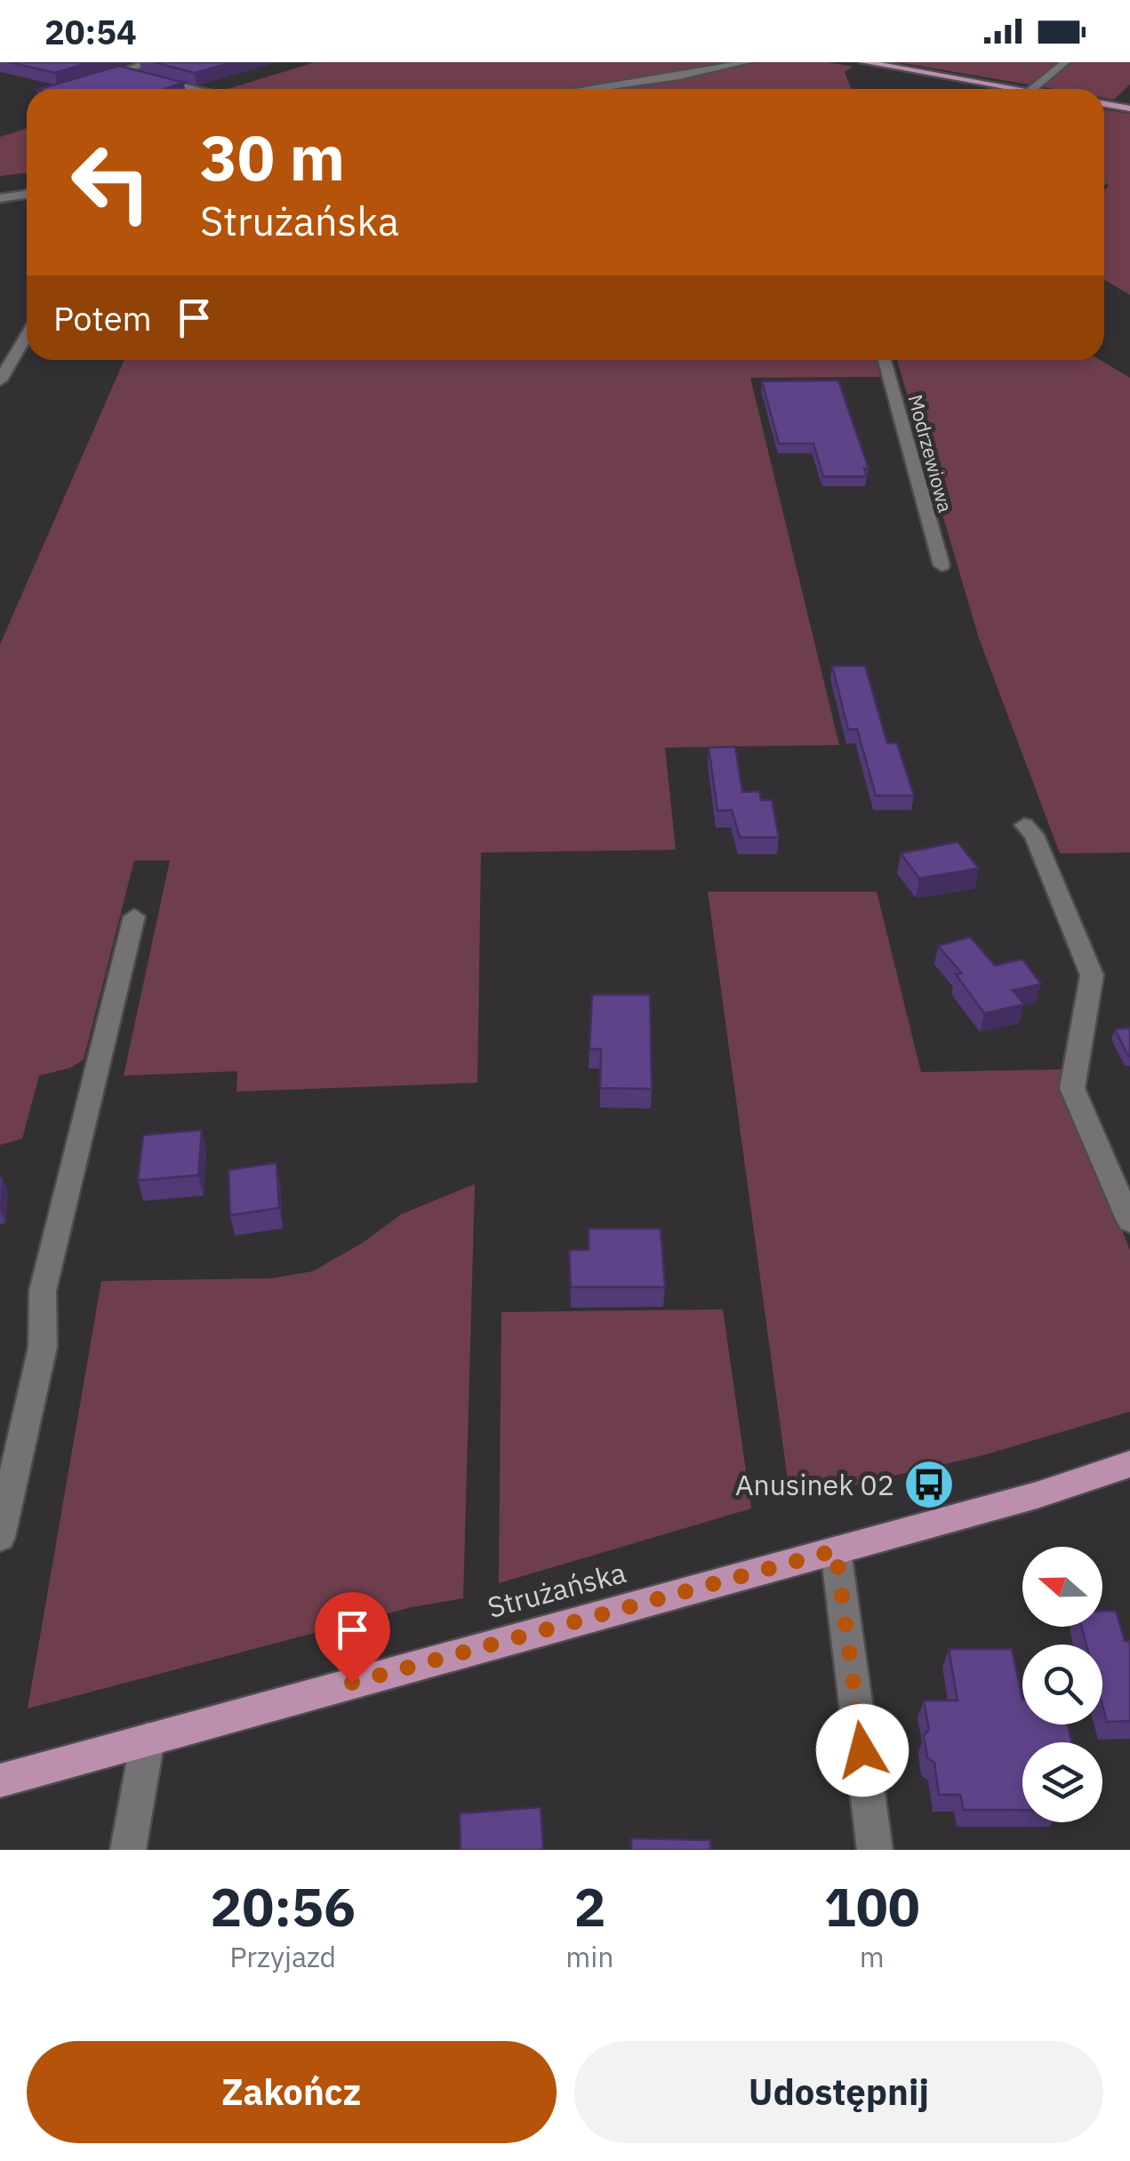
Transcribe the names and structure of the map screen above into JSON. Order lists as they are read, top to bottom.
{
  "streets": {
    "main road": ["Strużańska"],
    "street": ["Modrzewiowa"]
  },
  "places": {
    "bus stop": ["Anusinek 02"]
  },
  "north": "left",
  "page": {
    "status": "20:54",
    "turn": ["30 m", "Strużańska"],
    "then": "Potem",
    "eta": [
      "20:56",
      "Przyjazd",
      "2",
      "min",
      "100",
      "m"
    ],
    "buttons": ["Zakończ", "Udostępnij"]
  }
}
